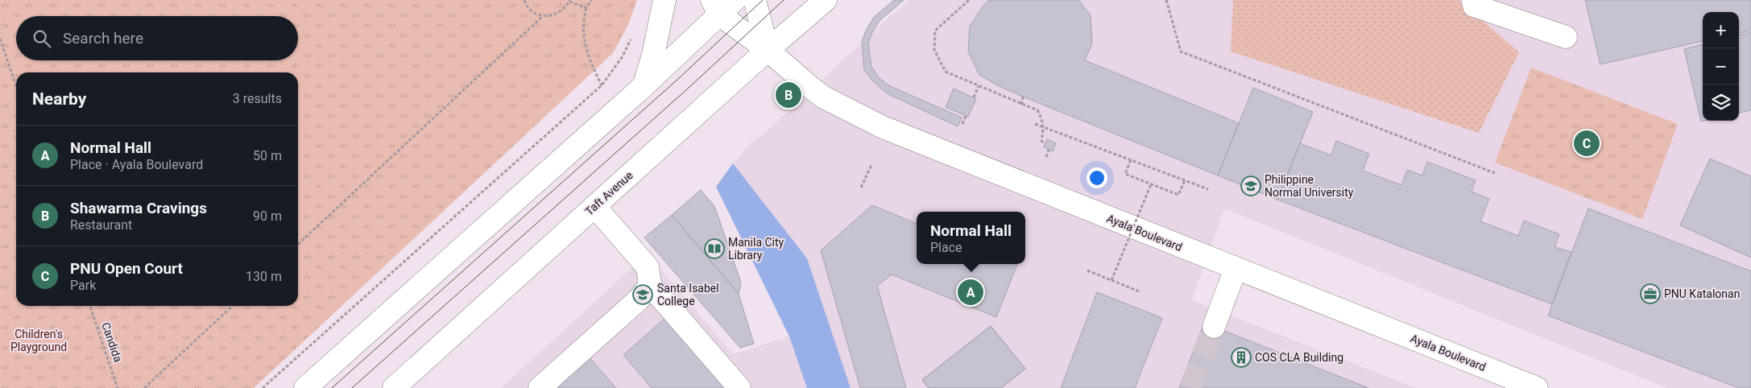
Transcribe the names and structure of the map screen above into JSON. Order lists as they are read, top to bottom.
{
  "streets": {
    "main road": ["Taft Avenue", "Ayala Boulevard"],
    "path": ["Candida"]
  },
  "crossings": [
    ["Taft Avenue", "Ayala Boulevard"]
  ],
  "parks": ["Children's Playground"],
  "places": {
    "school or university": ["Philippine Normal University", "Santa Isabel College"],
    "library": ["Manila City Library"],
    "office": ["PNU Katalonan"],
    "building": ["COS CLA Building"]
  },
  "page": {
    "map_buttons": ["+", "−"],
    "search": "Search here",
    "heading": ["Nearby", "3 results"],
    "pins": ["B", "C", "A"],
    "list": [
      {
        "mark": "A",
        "name": "Normal Hall",
        "note": "Place · Ayala Boulevard",
        "value": "50 m"
      },
      {
        "mark": "B",
        "name": "Shawarma Cravings",
        "note": "Restaurant",
        "value": "90 m"
      },
      {
        "mark": "C",
        "name": "PNU Open Court",
        "note": "Park",
        "value": "130 m"
      }
    ],
    "popup": ["Normal Hall", "Place"]
  }
}
